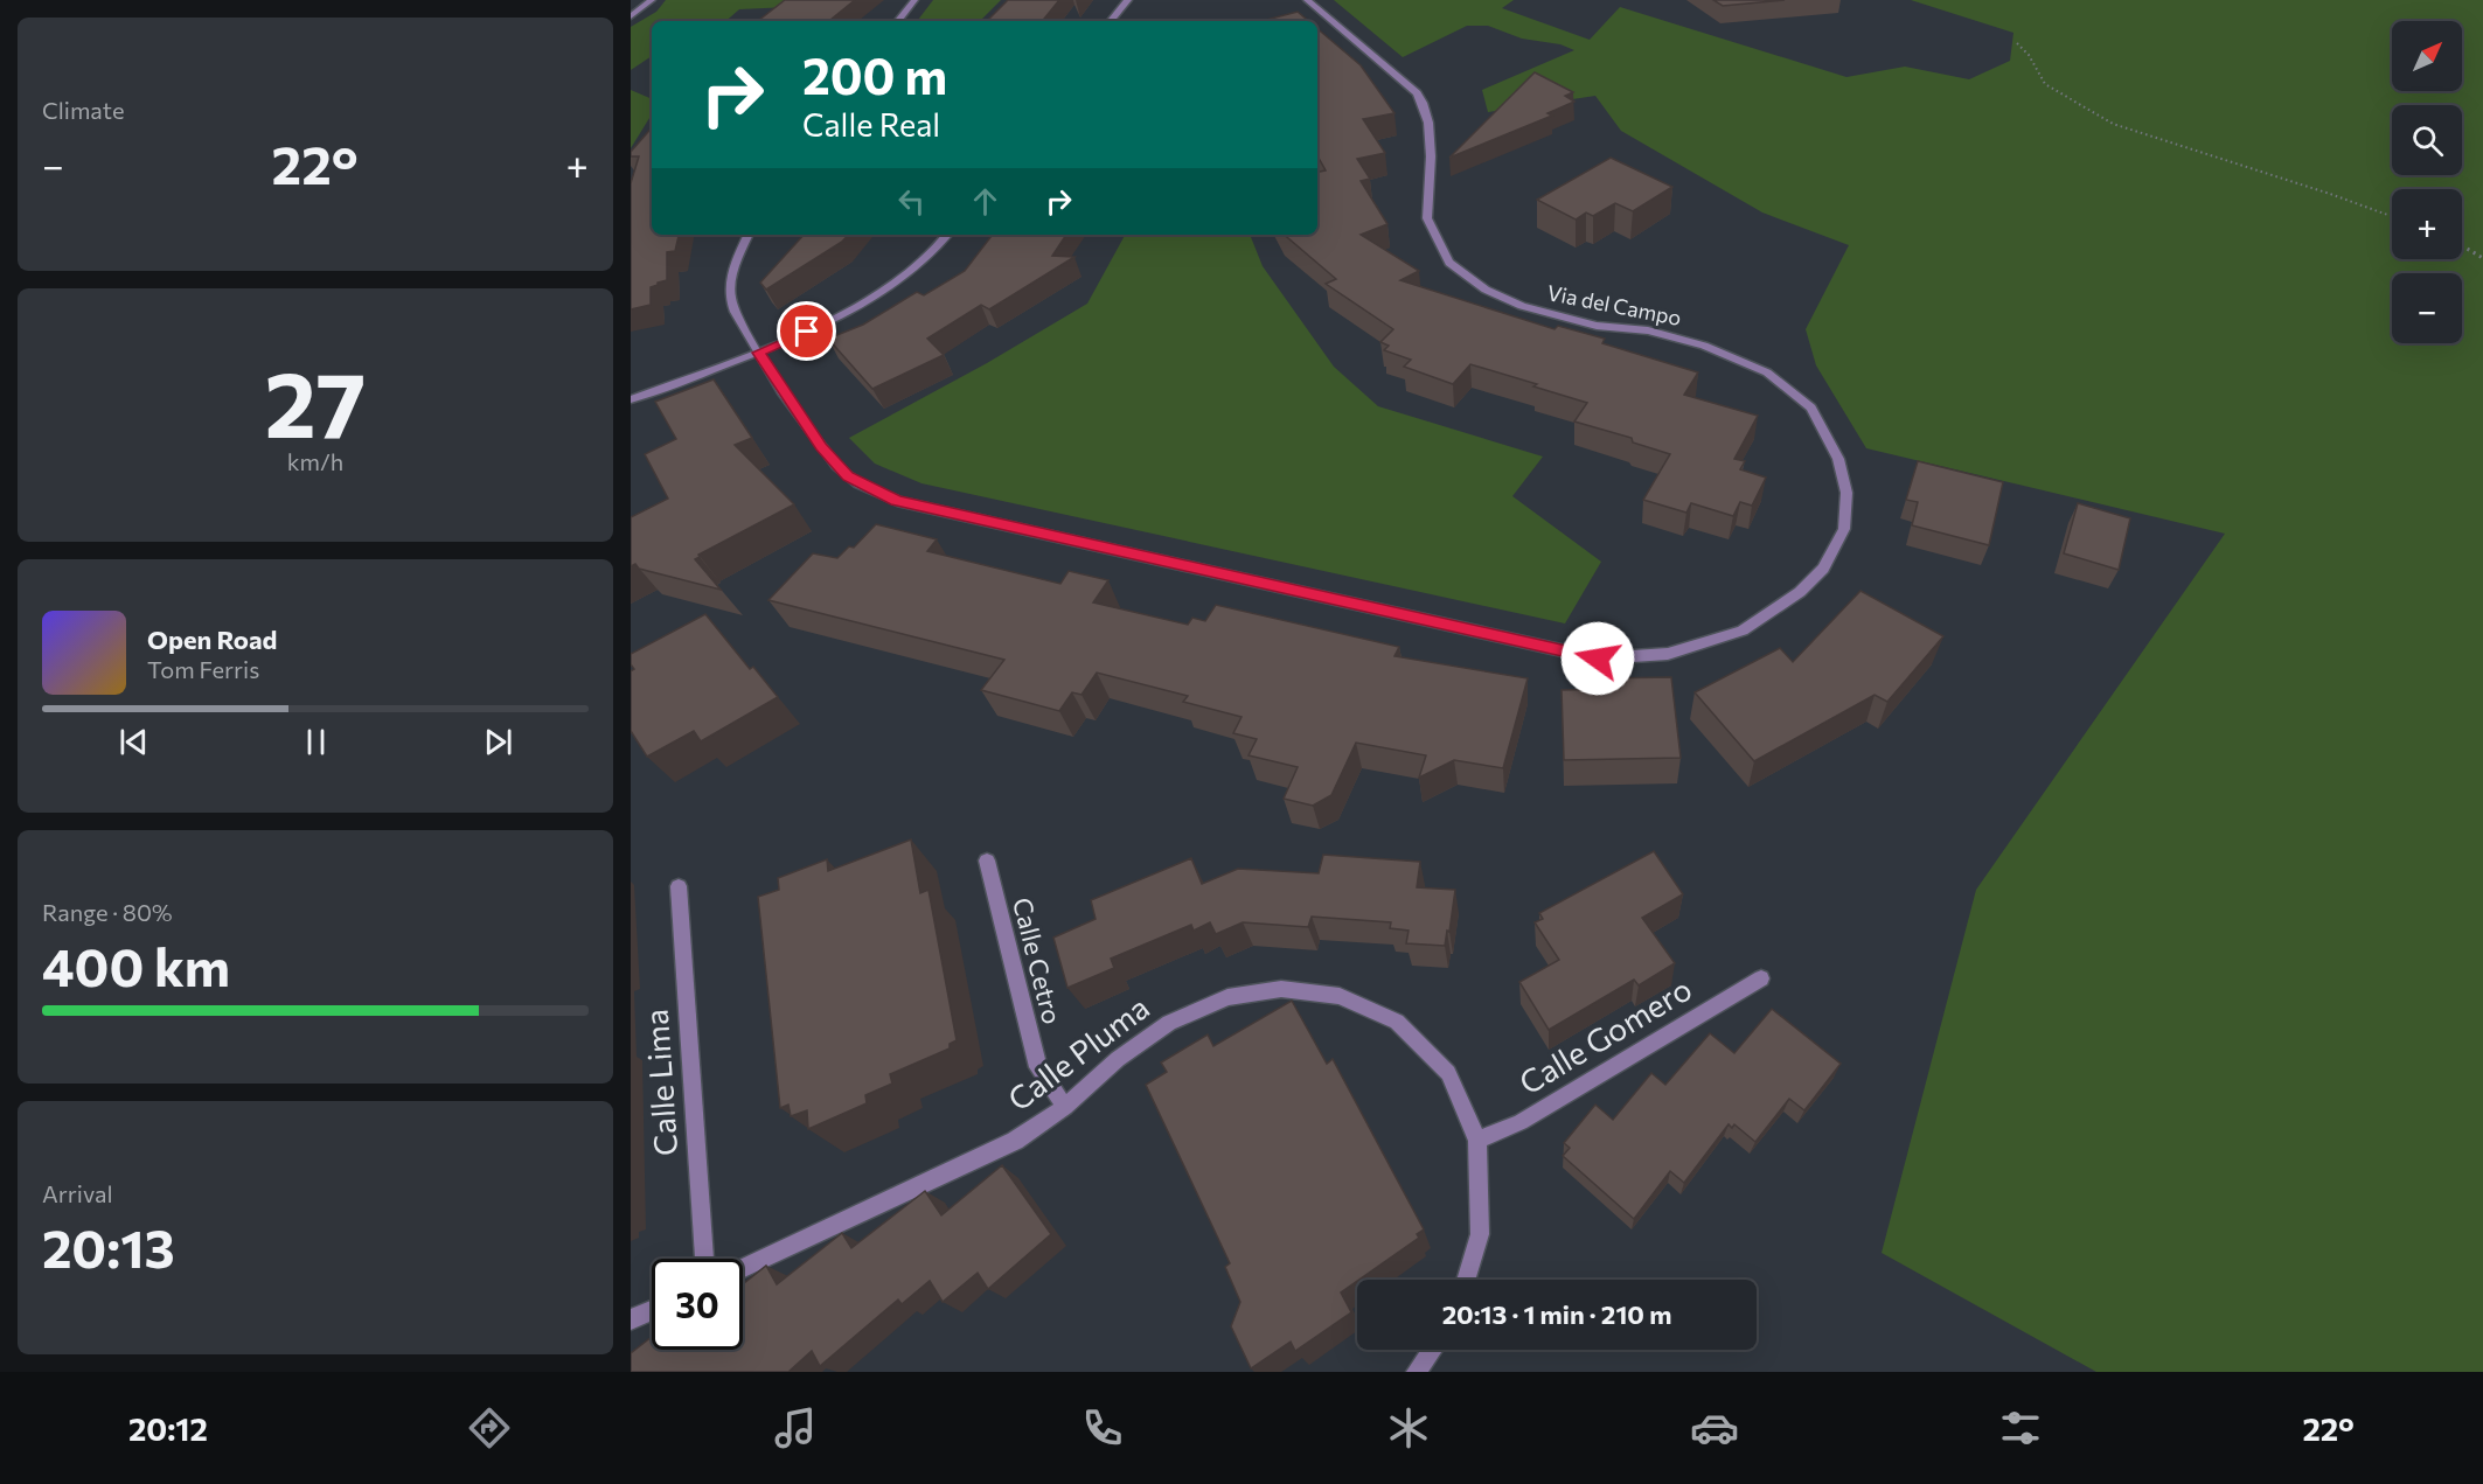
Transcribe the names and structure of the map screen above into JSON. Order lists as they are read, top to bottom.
{
  "streets": {
    "street": [
      "Via del Campo",
      "Calle Cetro",
      "Calle Gomero",
      "Calle Pluma",
      "Calle Lima"
    ]
  },
  "crossings": [
    ["Calle Cetro", "Calle Pluma"],
    ["Calle Gomero", "Calle Pluma"]
  ],
  "north": "top right",
  "page": {
    "tile": [
      "Climate",
      ["27", "km/h"],
      ["Range · 80%", "400 km"],
      ["Arrival", "20:13"]
    ],
    "map_buttons": ["+", "−"],
    "turn": ["200 m", "Calle Real"],
    "heat": ["−", "22°", "+"],
    "song": ["Open Road", "Tom Ferris"],
    "limit": "30",
    "trip": "20:13 · 1 min · 210 m",
    "tabs": ["20:12", "22°"]
  }
}
